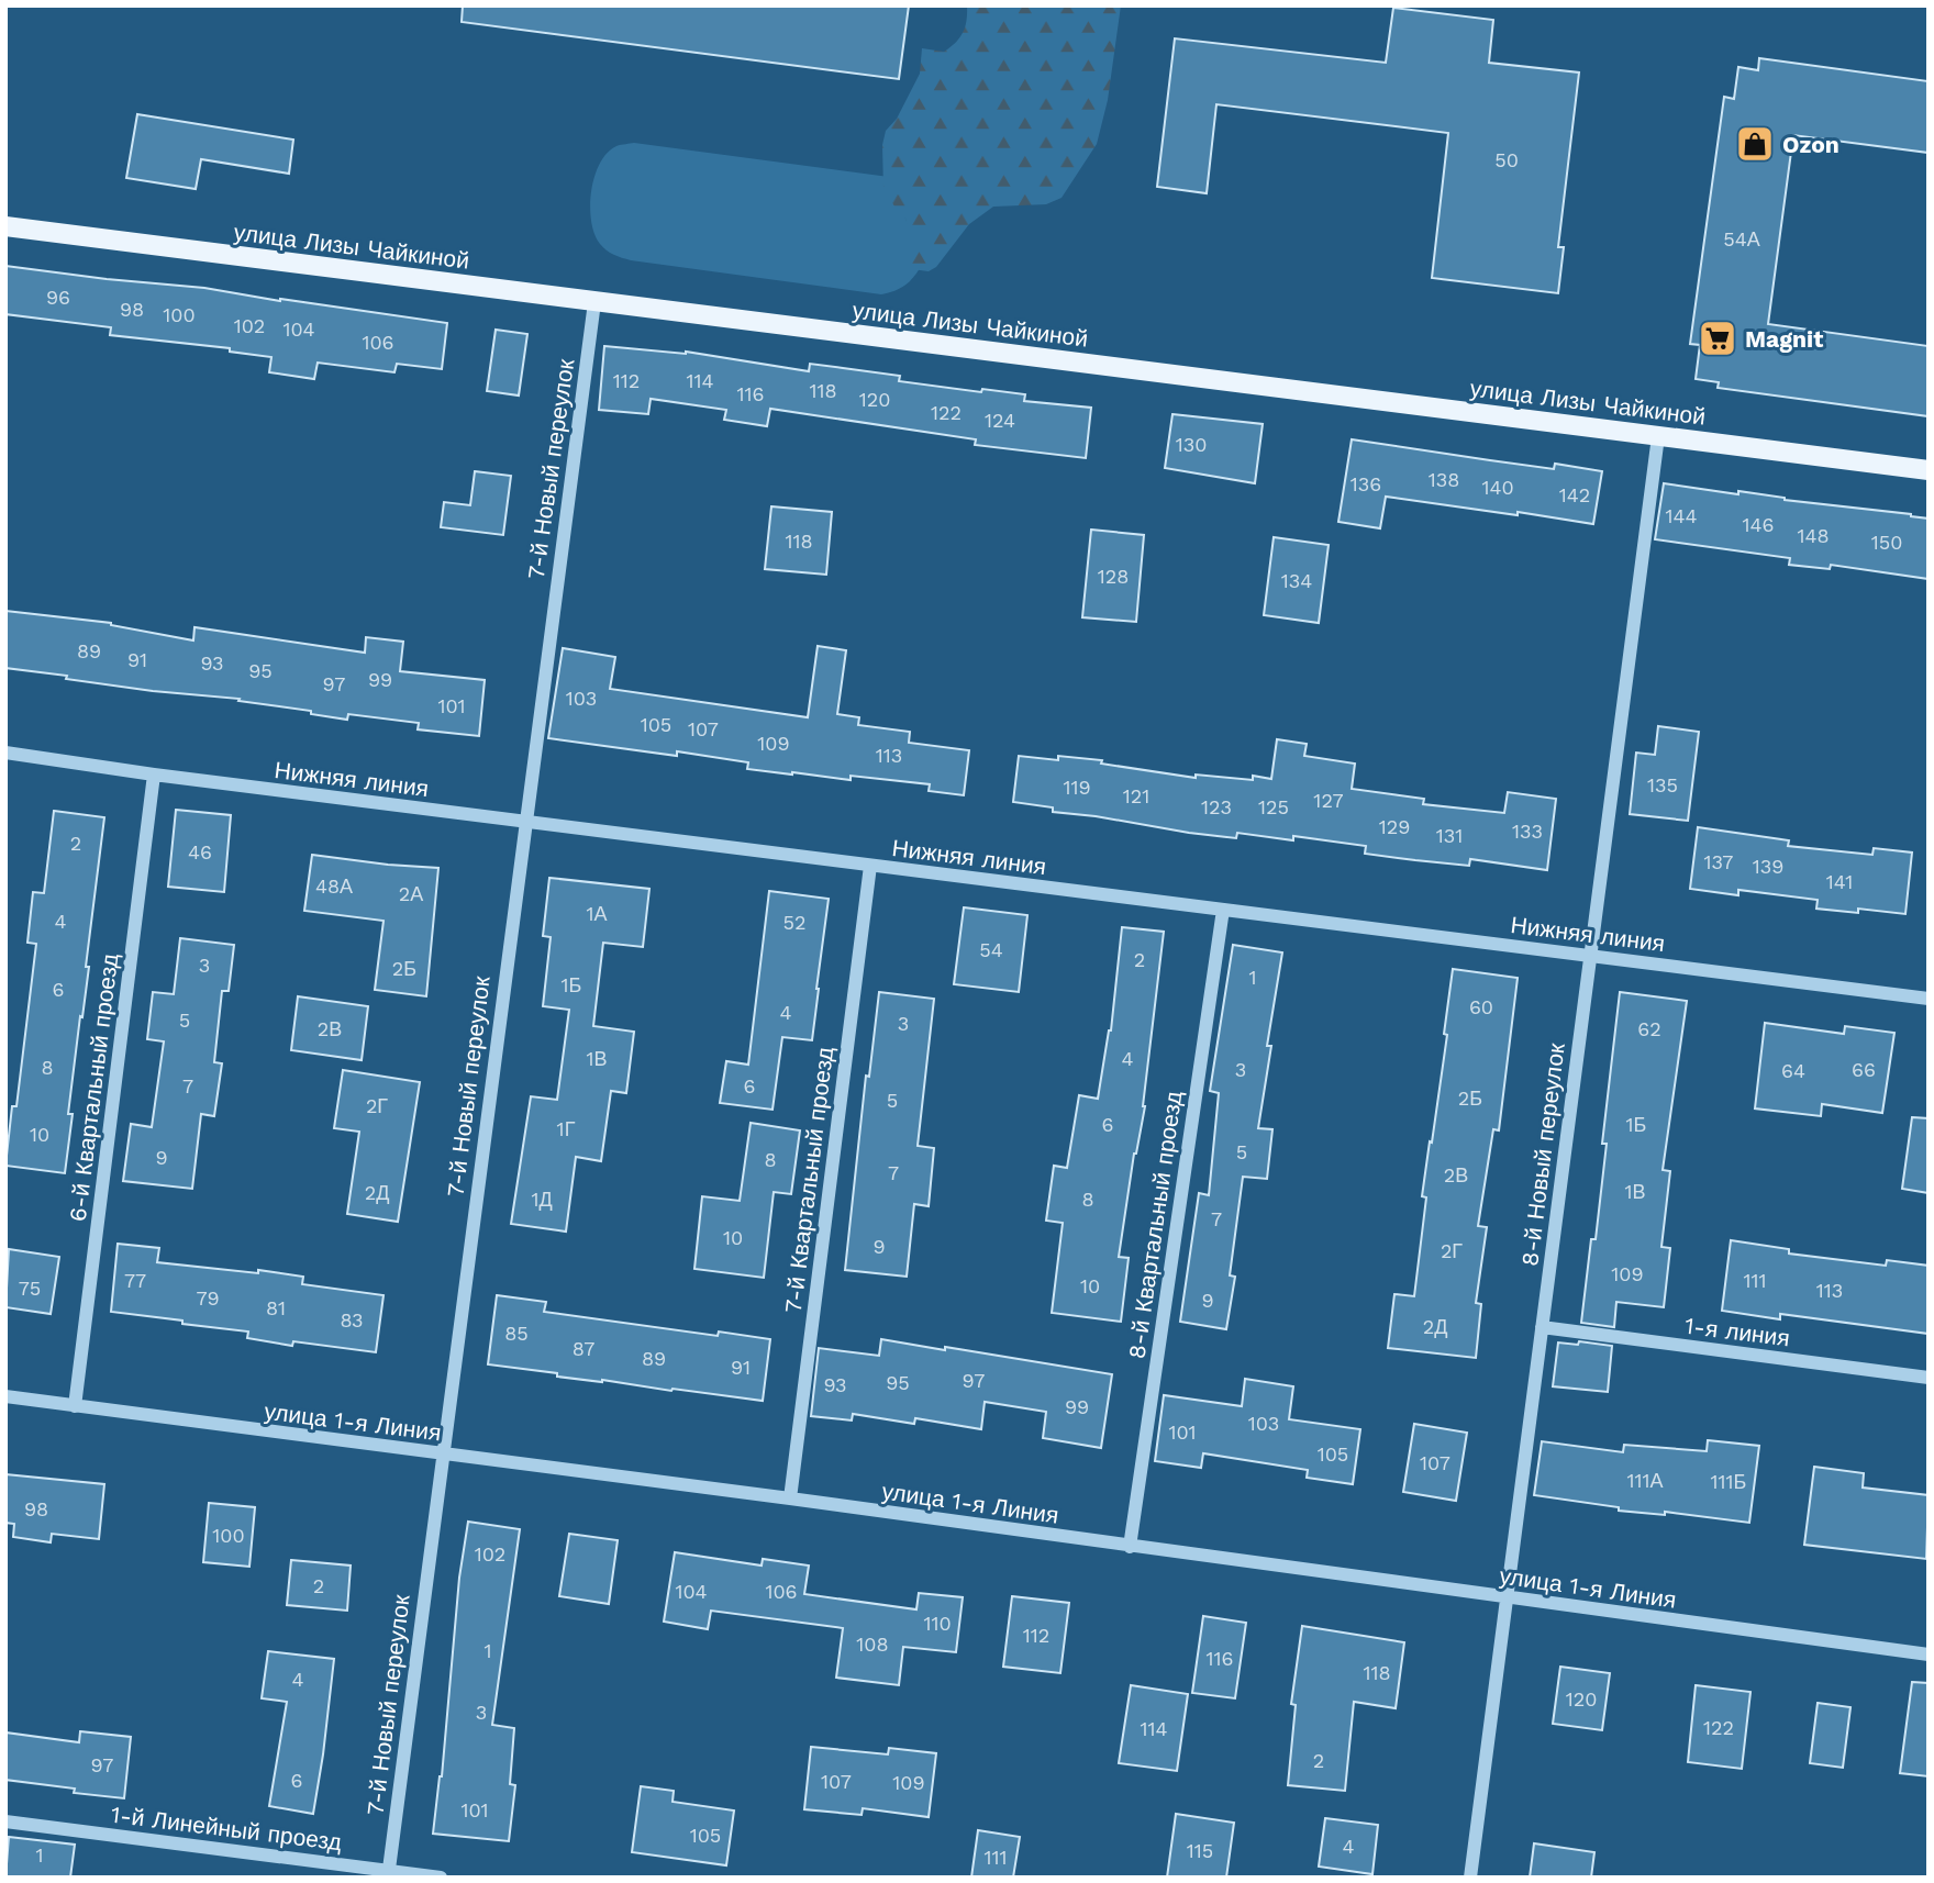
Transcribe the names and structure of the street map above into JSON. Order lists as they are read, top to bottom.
{
  "streets": {
    "main road": ["улица Лизы Чайкиной"],
    "street": [
      "7-й Новый переулок",
      "Нижняя линия",
      "6-й Квартальный проезд",
      "8-й Новый переулок",
      "7-й Квартальный проезд",
      "8-й Квартальный проезд",
      "1-я линия",
      "улица 1-я Линия",
      "1-й Линейный проезд"
    ]
  },
  "crossings": [
    ["улица Лизы Чайкиной", "7-й Новый переулок"],
    ["улица Лизы Чайкиной", "8-й Новый переулок"],
    ["7-й Новый переулок", "Нижняя линия"],
    ["7-й Новый переулок", "улица 1-я Линия"],
    ["7-й Новый переулок", "1-й Линейный проезд"],
    ["Нижняя линия", "6-й Квартальный проезд"],
    ["Нижняя линия", "8-й Новый переулок"],
    ["Нижняя линия", "7-й Квартальный проезд"],
    ["Нижняя линия", "8-й Квартальный проезд"],
    ["6-й Квартальный проезд", "улица 1-я Линия"],
    ["8-й Новый переулок", "1-я линия"],
    ["8-й Новый переулок", "улица 1-я Линия"],
    ["7-й Квартальный проезд", "улица 1-я Линия"],
    ["8-й Квартальный проезд", "улица 1-я Линия"]
  ],
  "places": {
    "shop": ["Ozon"],
    "supermarket": ["Magnit"]
  },
  "house_numbers": [
    "50",
    "54А",
    "96",
    "98",
    "100",
    "102",
    "104",
    "106",
    "112",
    "114",
    "118",
    "116",
    "120",
    "122",
    "124",
    "130",
    "138",
    "136",
    "140",
    "142",
    "144",
    "146",
    "148",
    "118",
    "150",
    "128",
    "134",
    "89",
    "91",
    "93",
    "95",
    "99",
    "97",
    "103",
    "101",
    "105",
    "107",
    "109",
    "113",
    "135",
    "119",
    "121",
    "127",
    "123",
    "125",
    "129",
    "133",
    "131",
    "2",
    "46",
    "137",
    "139",
    "141",
    "48А",
    "2А",
    "1А",
    "4",
    "52",
    "54",
    "2",
    "3",
    "2Б",
    "1",
    "1Б",
    "6",
    "60",
    "4",
    "5",
    "3",
    "2В",
    "62",
    "1В",
    "4",
    "8",
    "3",
    "66",
    "64",
    "7",
    "6",
    "2Б",
    "5",
    "2Г",
    "6",
    "1Б",
    "1Г",
    "10",
    "5",
    "9",
    "8",
    "7",
    "2В",
    "1В",
    "2Д",
    "1Д",
    "8",
    "7",
    "10",
    "9",
    "2Г",
    "109",
    "77",
    "111",
    "10",
    "75",
    "113",
    "79",
    "9",
    "81",
    "83",
    "2Д",
    "85",
    "87",
    "89",
    "91",
    "97",
    "95",
    "93",
    "99",
    "103",
    "101",
    "105",
    "107",
    "111А",
    "111Б",
    "98",
    "100",
    "102",
    "2",
    "104",
    "106",
    "110",
    "112",
    "108",
    "1",
    "116",
    "118",
    "4",
    "120",
    "3",
    "122",
    "114",
    "2",
    "97",
    "6",
    "107",
    "109",
    "101",
    "105",
    "4",
    "115",
    "1",
    "111"
  ]
}
